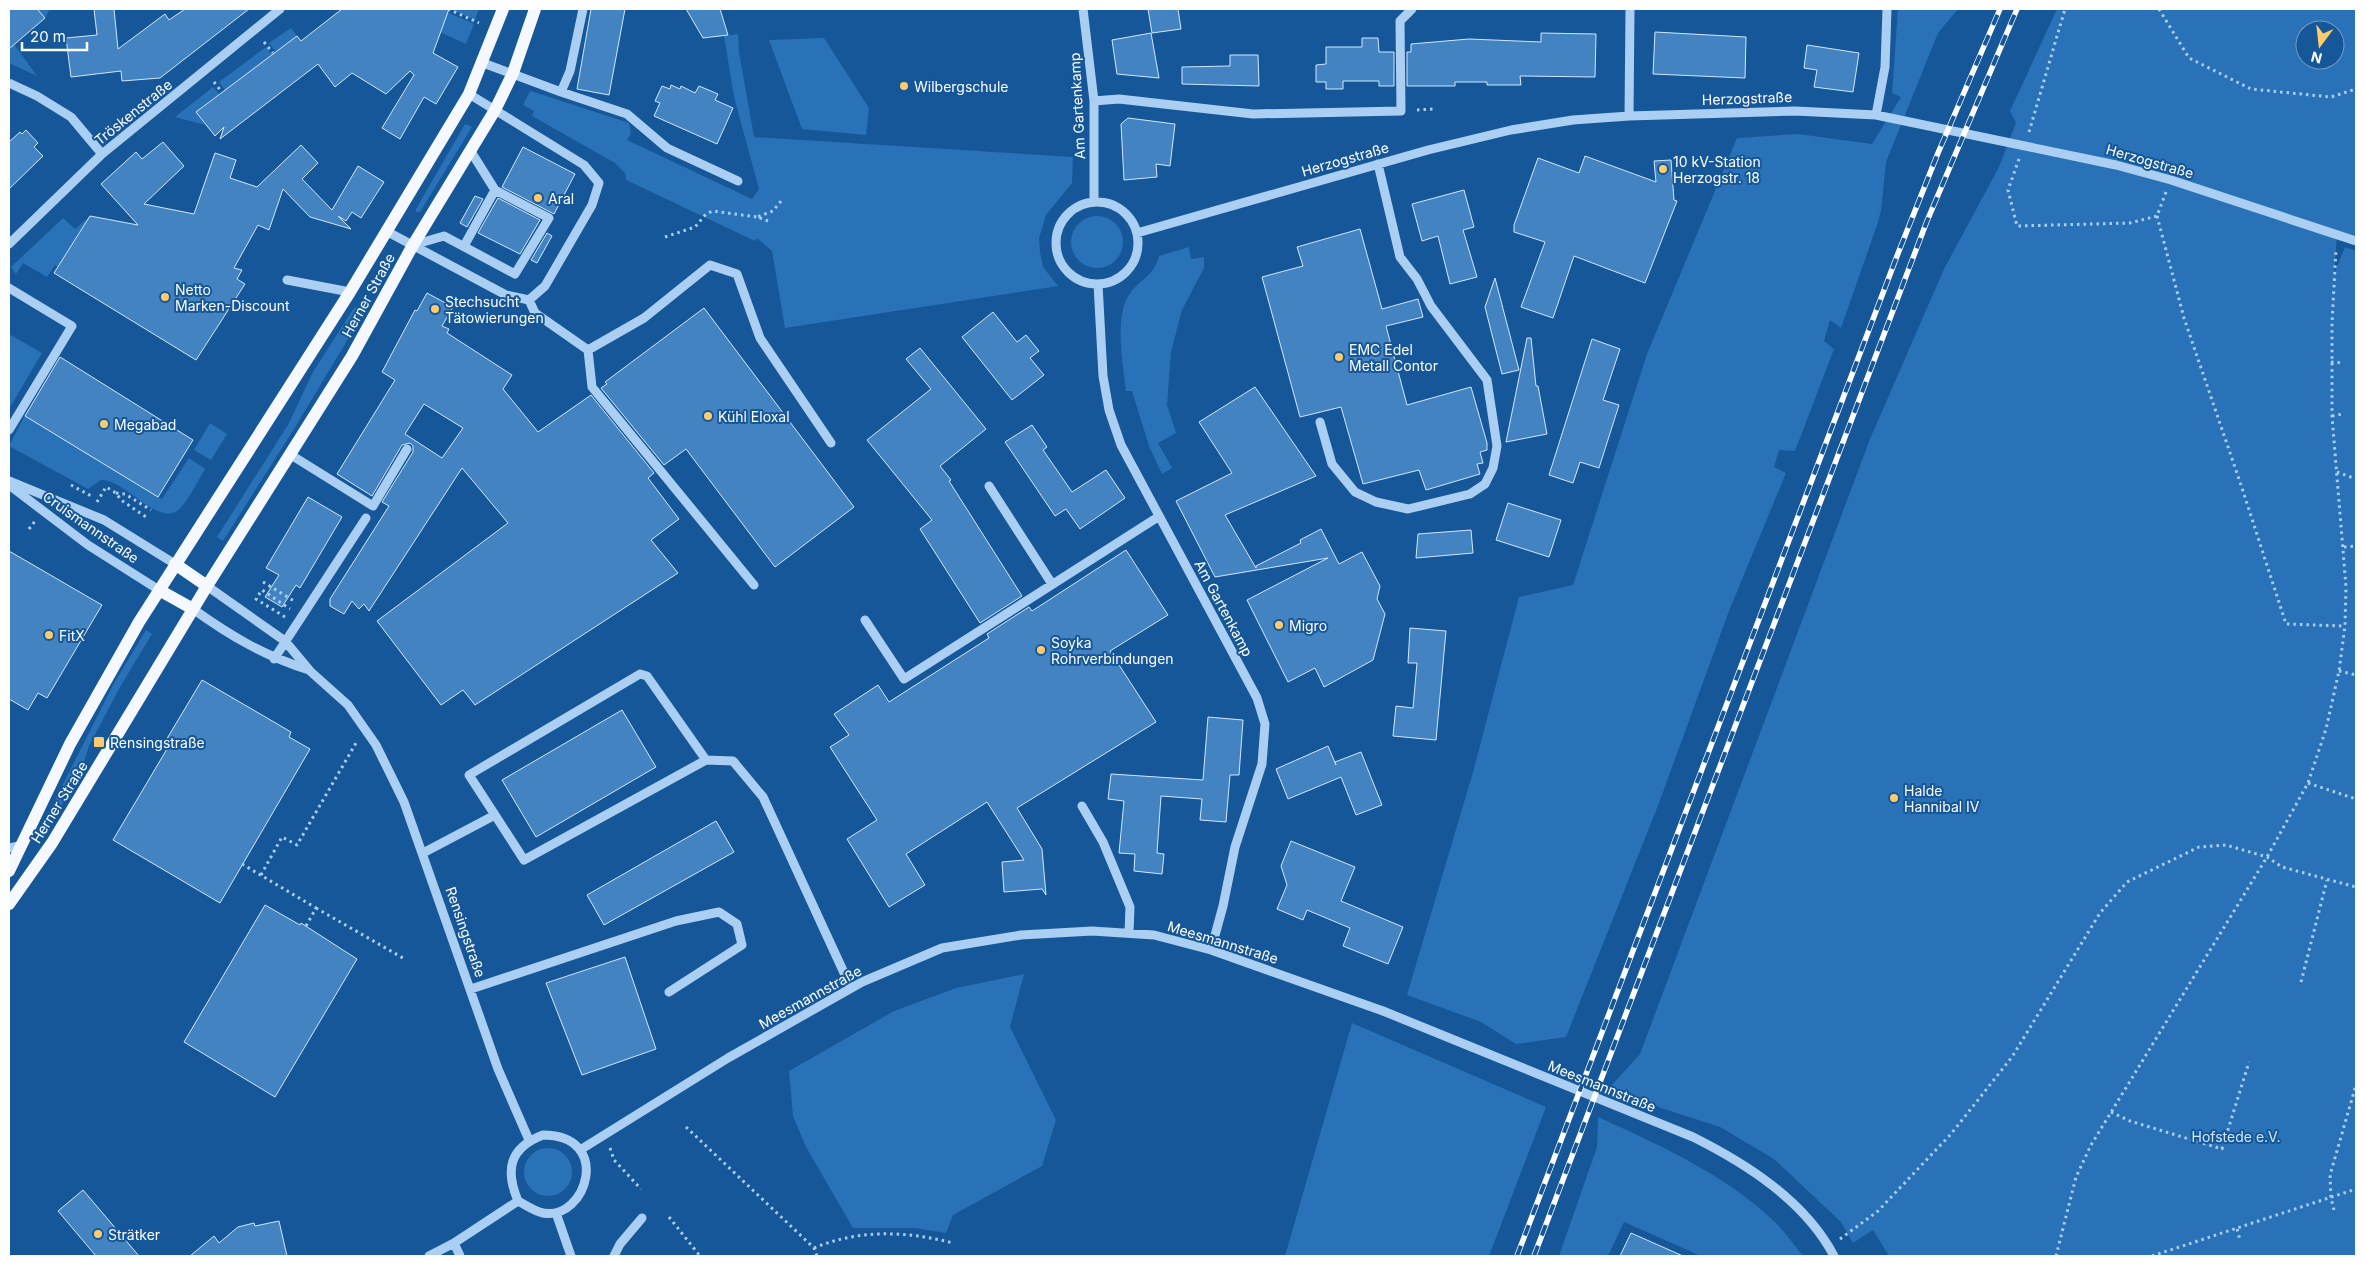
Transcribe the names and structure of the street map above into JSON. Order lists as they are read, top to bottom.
{
  "streets": {
    "main road": ["Herner Straße"],
    "street": [
      "Herzogstraße",
      "Am Gartenkamp",
      "Tröskenstraße",
      "Cruismannstraße",
      "Rensingstraße",
      "Meesmannstraße"
    ]
  },
  "crossings": [
    ["Herzogstraße", "Am Gartenkamp"],
    ["Am Gartenkamp", "Meesmannstraße"],
    ["Herner Straße", "Cruismannstraße"],
    ["Herner Straße", "Rensingstraße"],
    ["Rensingstraße", "Meesmannstraße"]
  ],
  "parks": ["Hofstede e.V."],
  "places": {
    "other": [
      "Wilbergschule",
      "10 kV-Station Herzogstr. 18",
      "Aral",
      "Netto Marken-Discount",
      "Stechsucht Tätowierungen",
      "EMC Edel Metall Contor",
      "Kühl Eloxal",
      "Megabad",
      "Migro",
      "FitX",
      "Soyka Rohrverbindungen",
      "Halde Hannibal IV",
      "Strätker"
    ],
    "transit": ["Rensingstraße"]
  },
  "scale_bar": "20 m",
  "north": "bottom"
}
